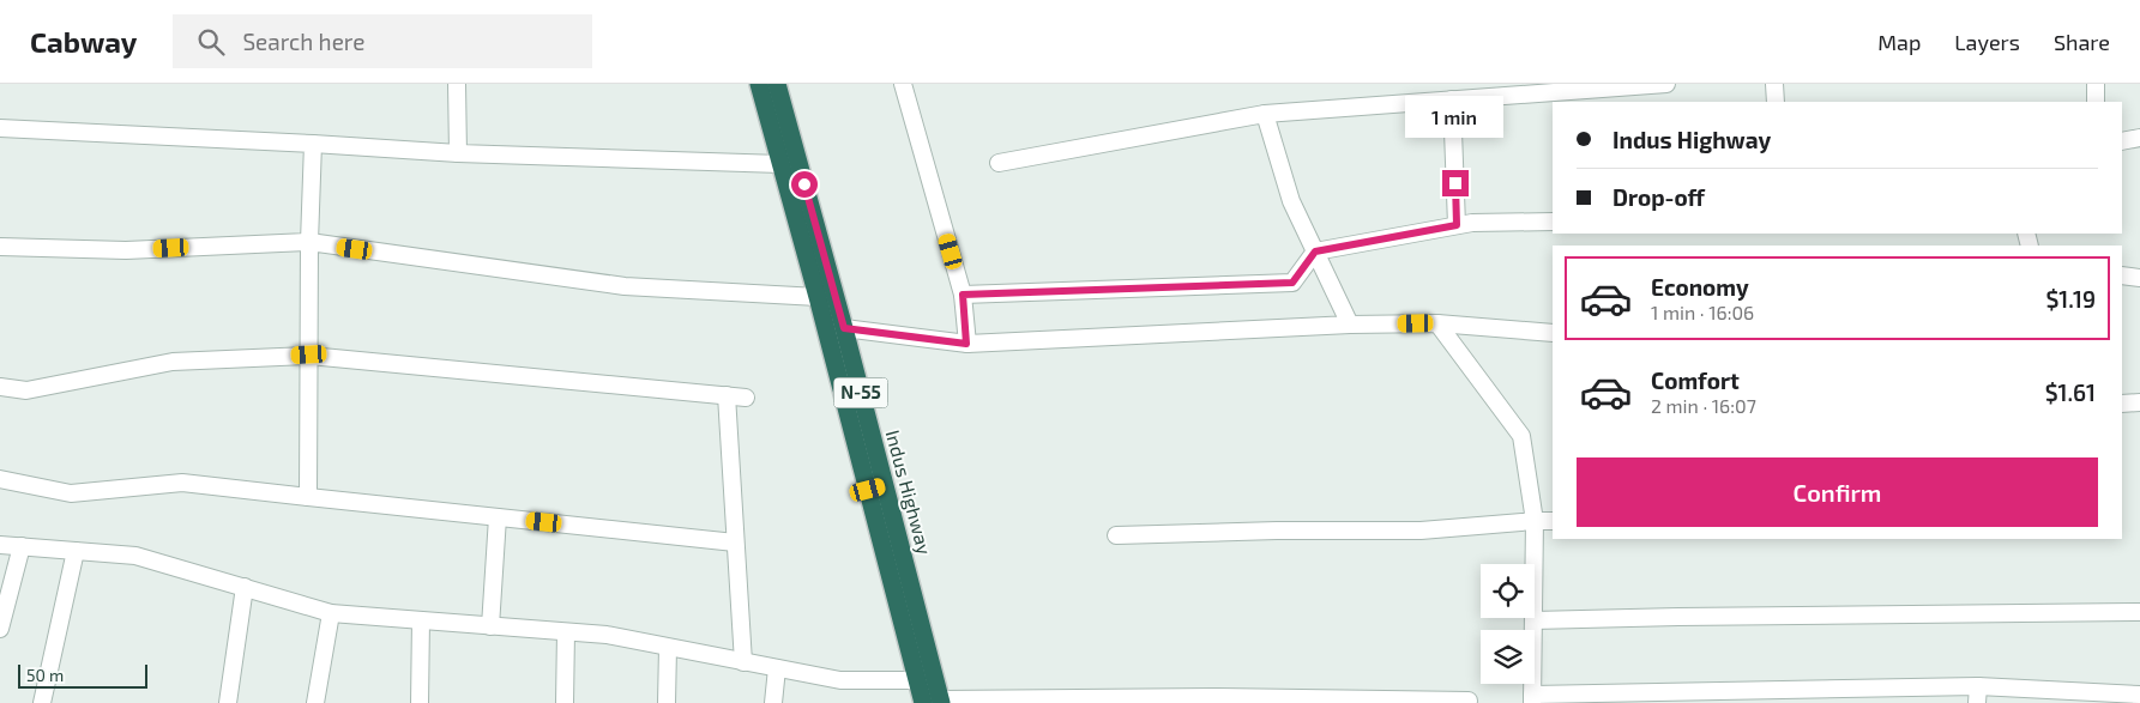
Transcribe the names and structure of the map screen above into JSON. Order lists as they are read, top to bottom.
{
  "streets": {
    "highway": ["N-55", "Indus Highway"]
  },
  "scale_bar": "50 m",
  "page": {
    "header": "Cabway",
    "search": "Search here",
    "nav": ["Map", "Layers", "Share"],
    "bubble": "1 min",
    "banner": ["Indus Highway", "Drop-off"],
    "list": [
      {
        "name": "Economy",
        "note": "1 min · 16:06",
        "value": "$1.19"
      },
      {
        "name": "Comfort",
        "note": "2 min · 16:07",
        "value": "$1.61"
      }
    ],
    "buttons": "Confirm",
    "scale": "50 m"
  }
}
